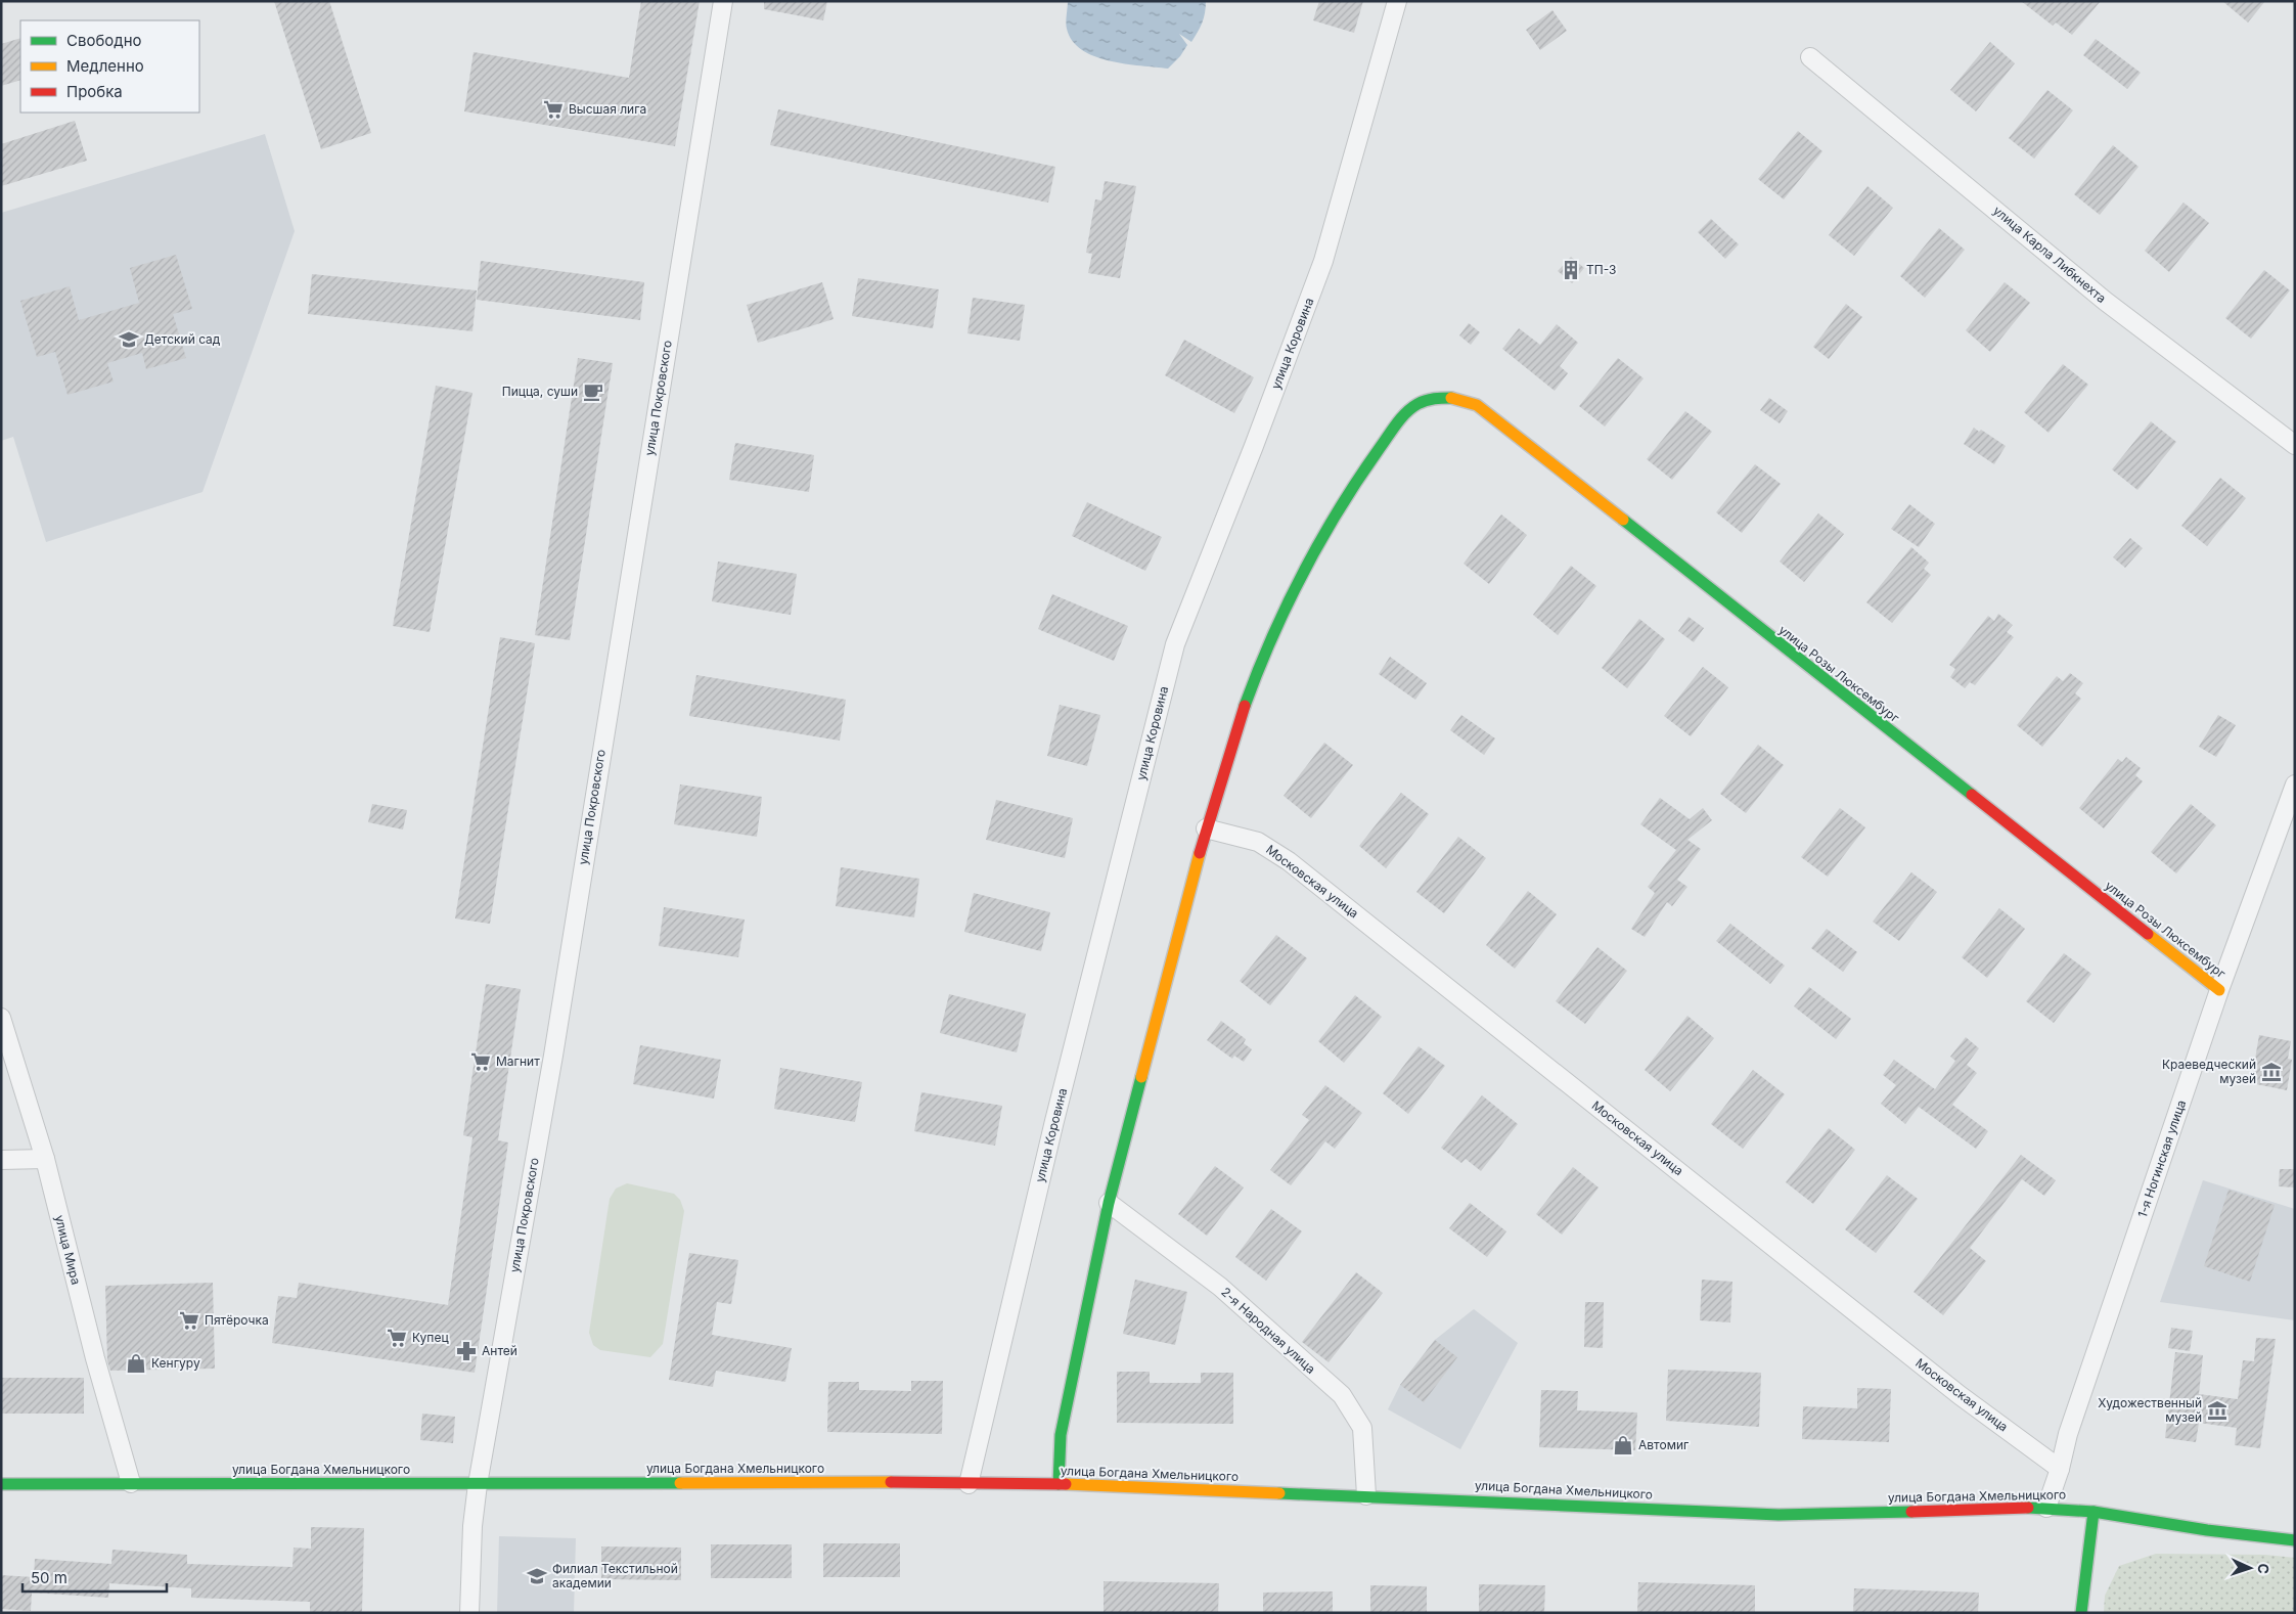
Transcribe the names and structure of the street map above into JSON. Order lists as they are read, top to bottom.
{
  "streets": {
    "street": [
      "улица Карла Либкнехта",
      "улица Коровина",
      "улица Покровского",
      "улица Розы Люксембург",
      "Московская улица",
      "1-я Ногинская улица",
      "улица Мира",
      "2-я Народная улица",
      "улица Богдана Хмельницкого"
    ]
  },
  "crossings": [
    ["улица Коровина", "улица Богдана Хмельницкого"],
    ["улица Покровского", "улица Богдана Хмельницкого"],
    ["улица Розы Люксембург", "Московская улица"],
    ["улица Розы Люксембург", "1-я Ногинская улица"],
    ["Московская улица", "1-я Ногинская улица"],
    ["1-я Ногинская улица", "улица Богдана Хмельницкого"],
    ["улица Мира", "улица Богдана Хмельницкого"],
    ["2-я Народная улица", "улица Богдана Хмельницкого"]
  ],
  "places": {
    "supermarket": [
      "Высшая лига",
      "Магнит",
      "Пятёрочка",
      "Купец"
    ],
    "building": ["ТП-3"],
    "school or university": ["Детский сад", "Филиал Текстильной академии"],
    "cafe": ["Пицца, суши"],
    "museum": ["Краеведческий музей", "Художественный музей"],
    "pharmacy": ["Антей"],
    "shop": ["Кенгуру", "Автомиг"]
  },
  "legend": ["Свободно", "Медленно", "Пробка"],
  "scale_bar": "50 m",
  "north": "right"
}
